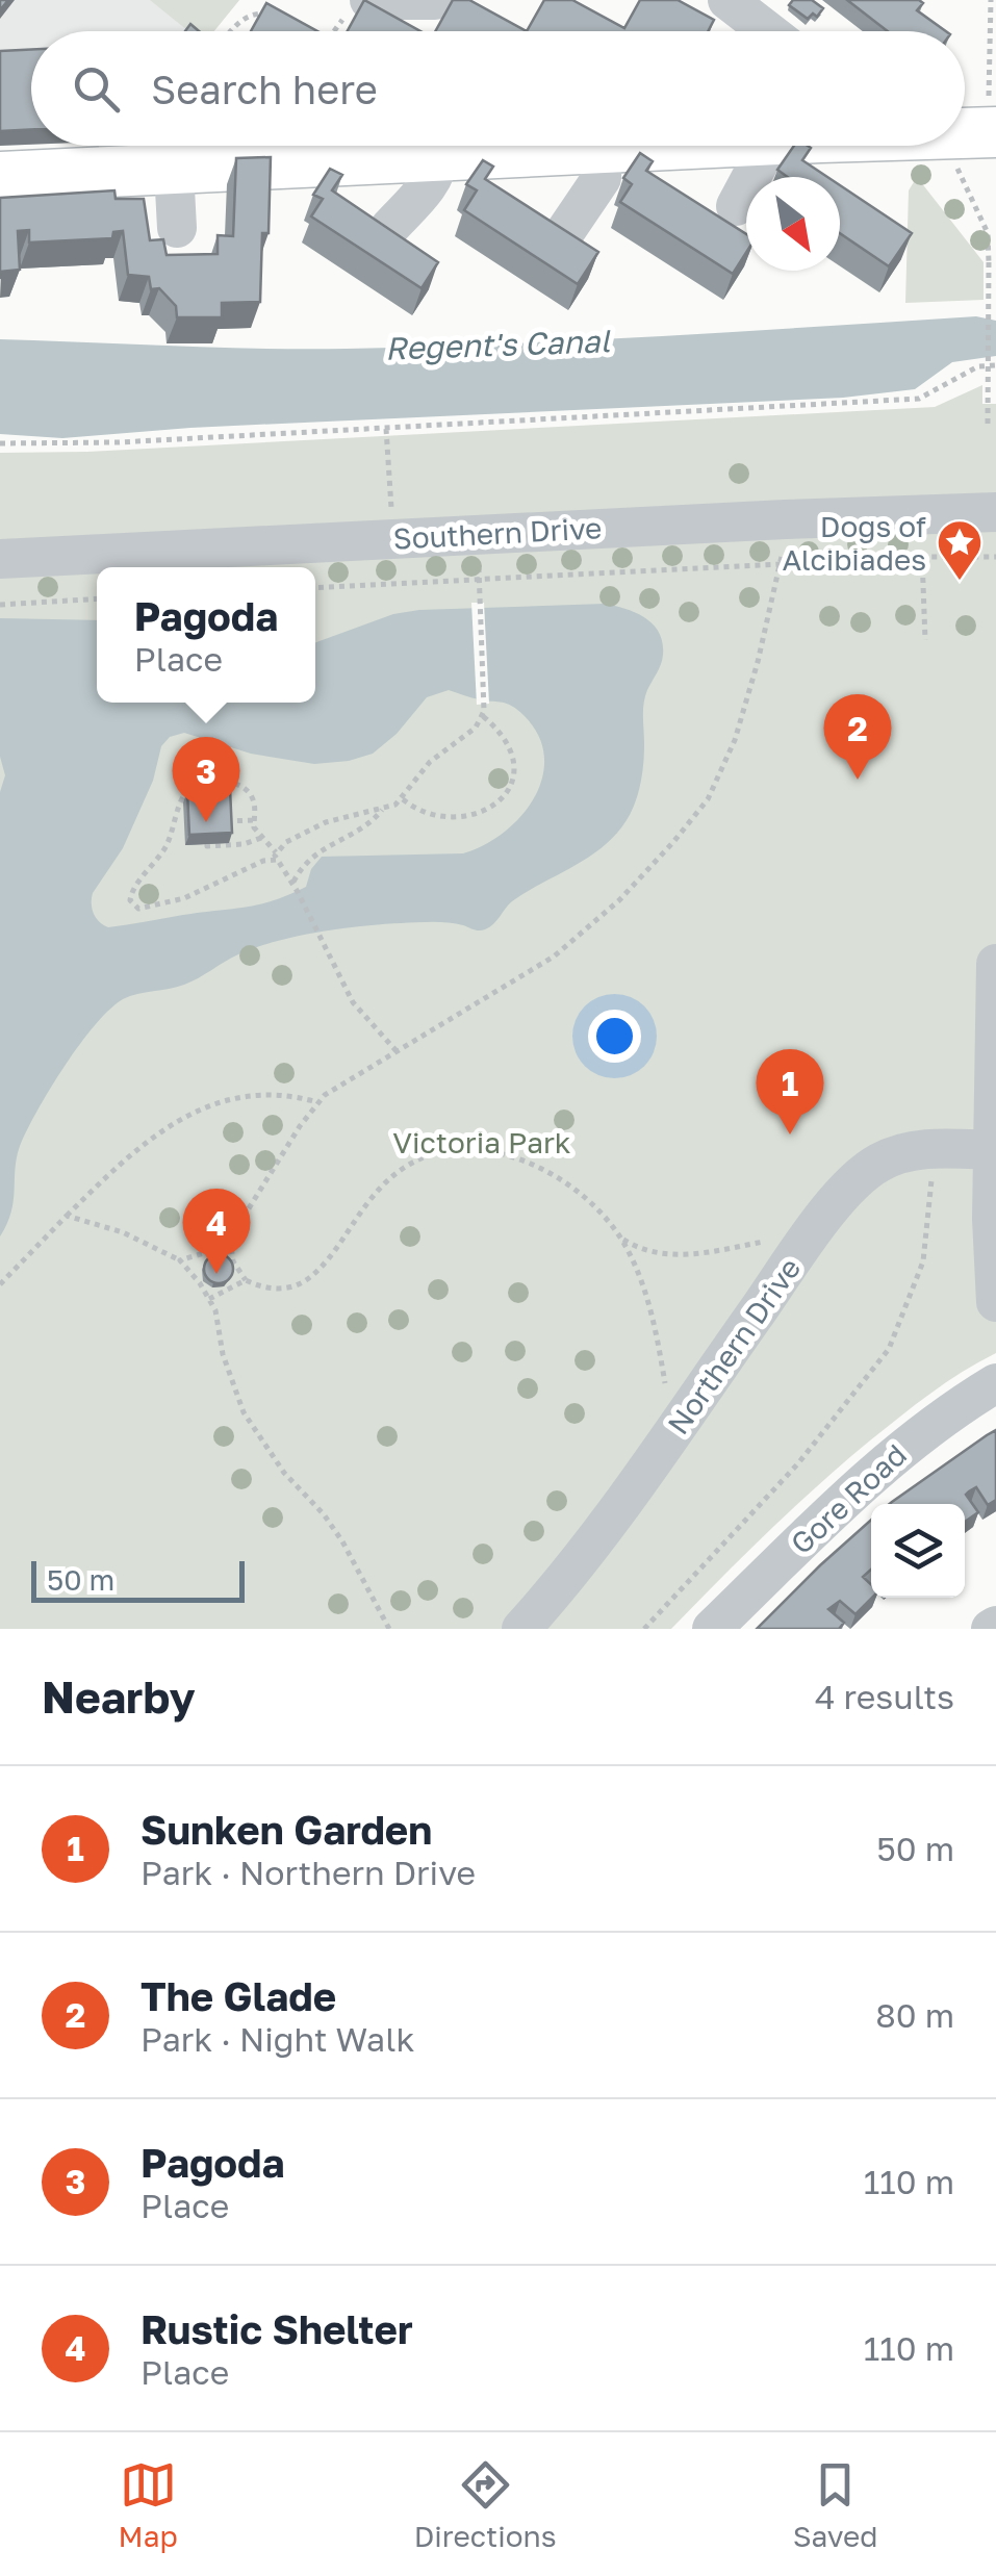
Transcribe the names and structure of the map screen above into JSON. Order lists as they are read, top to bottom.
{
  "streets": {
    "street": ["Southern Drive", "Northern Drive", "Gore Road"]
  },
  "water": ["Regent's Canal"],
  "parks": ["Victoria Park"],
  "places": {
    "place": ["Dogs of Alcibiades"]
  },
  "scale_bar": "50 m",
  "north": "bottom right",
  "page": {
    "search": "Search here",
    "popup": ["Pagoda", "Place"],
    "pins": [
      "2",
      "3",
      "1",
      "4"
    ],
    "scale": "50 m",
    "heading": ["Nearby", "4 results"],
    "list": [
      {
        "mark": "1",
        "name": "Sunken Garden",
        "note": "Park · Northern Drive",
        "value": "50 m"
      },
      {
        "mark": "2",
        "name": "The Glade",
        "note": "Park · Night Walk",
        "value": "80 m"
      },
      {
        "mark": "3",
        "name": "Pagoda",
        "note": "Place",
        "value": "110 m"
      },
      {
        "mark": "4",
        "name": "Rustic Shelter",
        "note": "Place",
        "value": "110 m"
      }
    ],
    "nav": ["Map", "Directions", "Saved"]
  }
}
